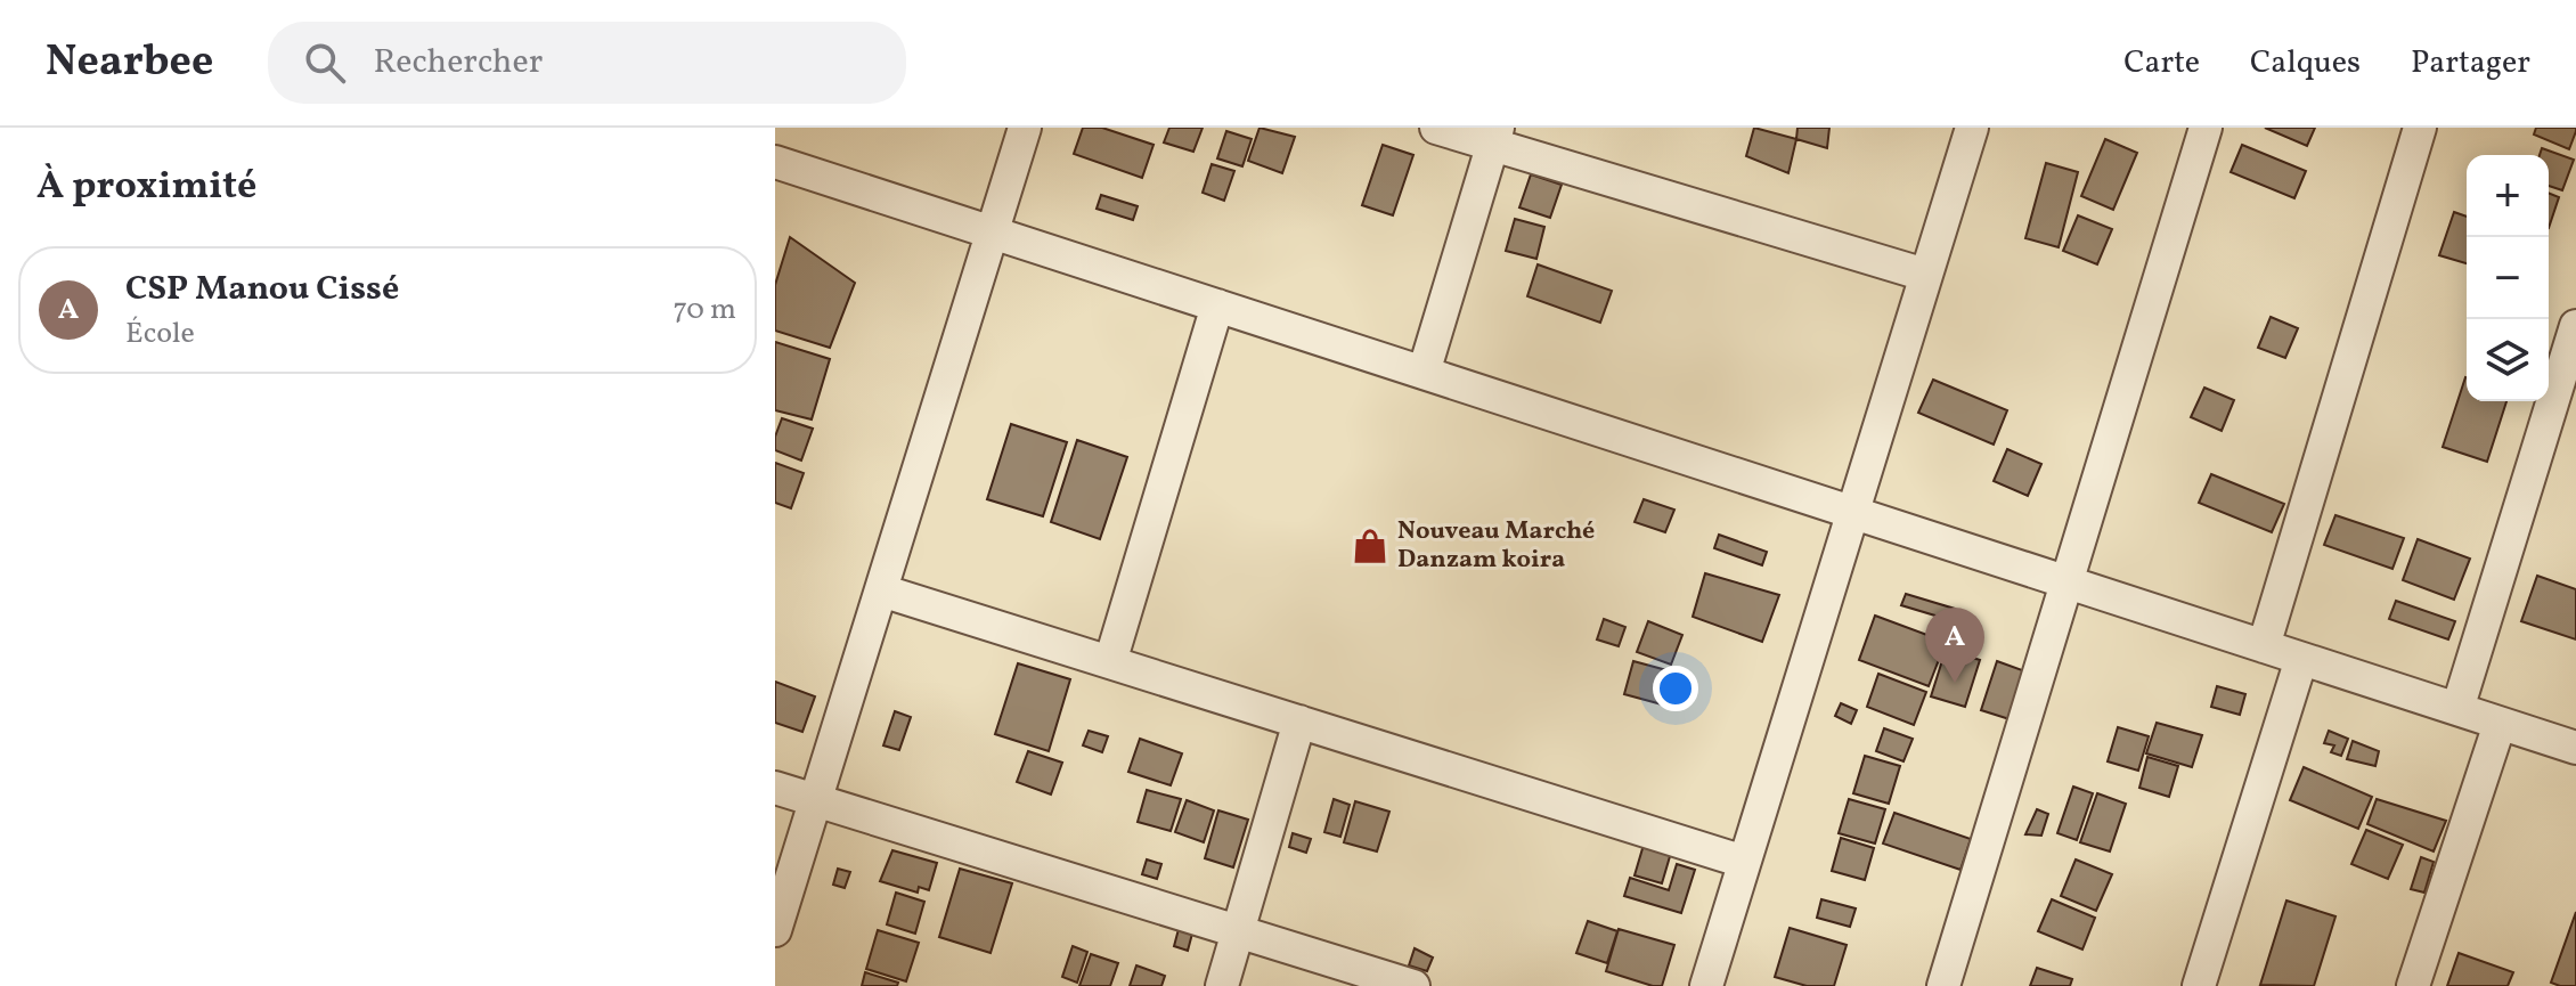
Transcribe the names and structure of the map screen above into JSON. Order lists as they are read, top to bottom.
{
  "places": {
    "shop": ["Nouveau Marché Danzam koira"]
  },
  "page": {
    "header": "Nearbee",
    "search": "Rechercher",
    "nav": ["Carte", "Calques", "Partager"],
    "heading": "À proximité",
    "map_buttons": ["+", "−"],
    "list": [
      {
        "mark": "A",
        "name": "CSP Manou Cissé",
        "note": "École",
        "value": "70 m"
      }
    ],
    "pins": "A"
  }
}
